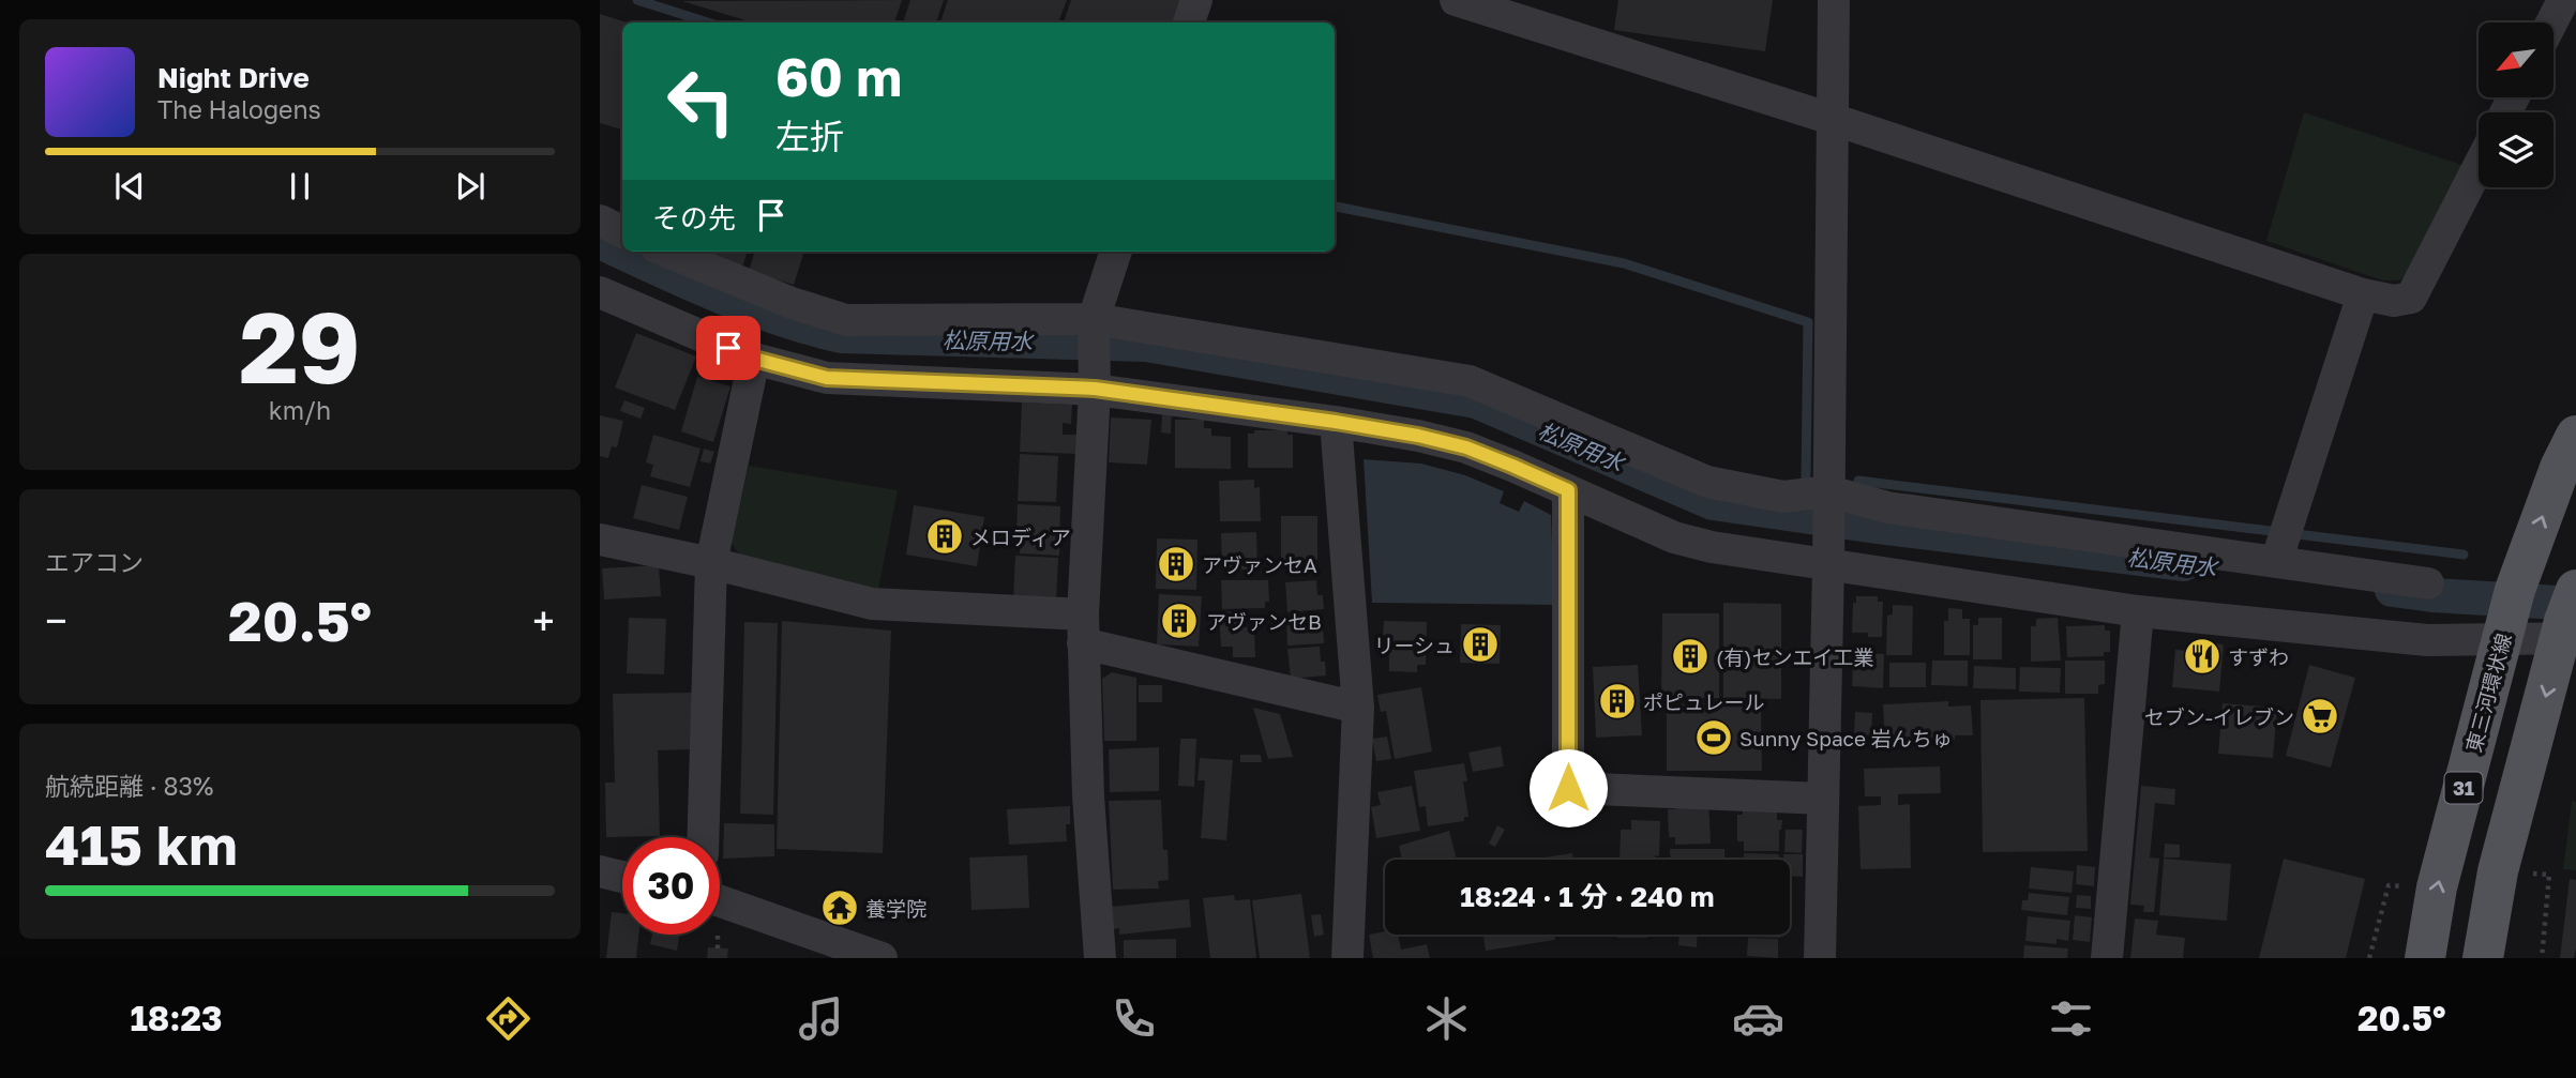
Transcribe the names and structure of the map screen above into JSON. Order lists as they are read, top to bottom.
{
  "streets": {
    "main road": ["東三河環状線", "31"]
  },
  "water": ["松原用水"],
  "places": {
    "building": [
      "メロディア",
      "アヴァンセA",
      "アヴァンセB",
      "リーシュ",
      "(有)センエイ工業",
      "ポピュレール"
    ],
    "restaurant": ["すずわ"],
    "supermarket": ["セブン-イレブン"],
    "sports": ["Sunny Space 岩んちゅ"],
    "temple": ["養学院"]
  },
  "north": "bottom left",
  "page": {
    "turn": ["60 m", "左折"],
    "song": ["Night Drive", "The Halogens"],
    "then": "その先",
    "tile": [
      ["29", "km/h"],
      "エアコン",
      ["航続距離 · 83%", "415 km"]
    ],
    "heat": ["−", "20.5°", "+"],
    "limit": "30",
    "trip": "18:24 · 1 分 · 240 m",
    "tabs": ["18:23", "20.5°"]
  }
}
